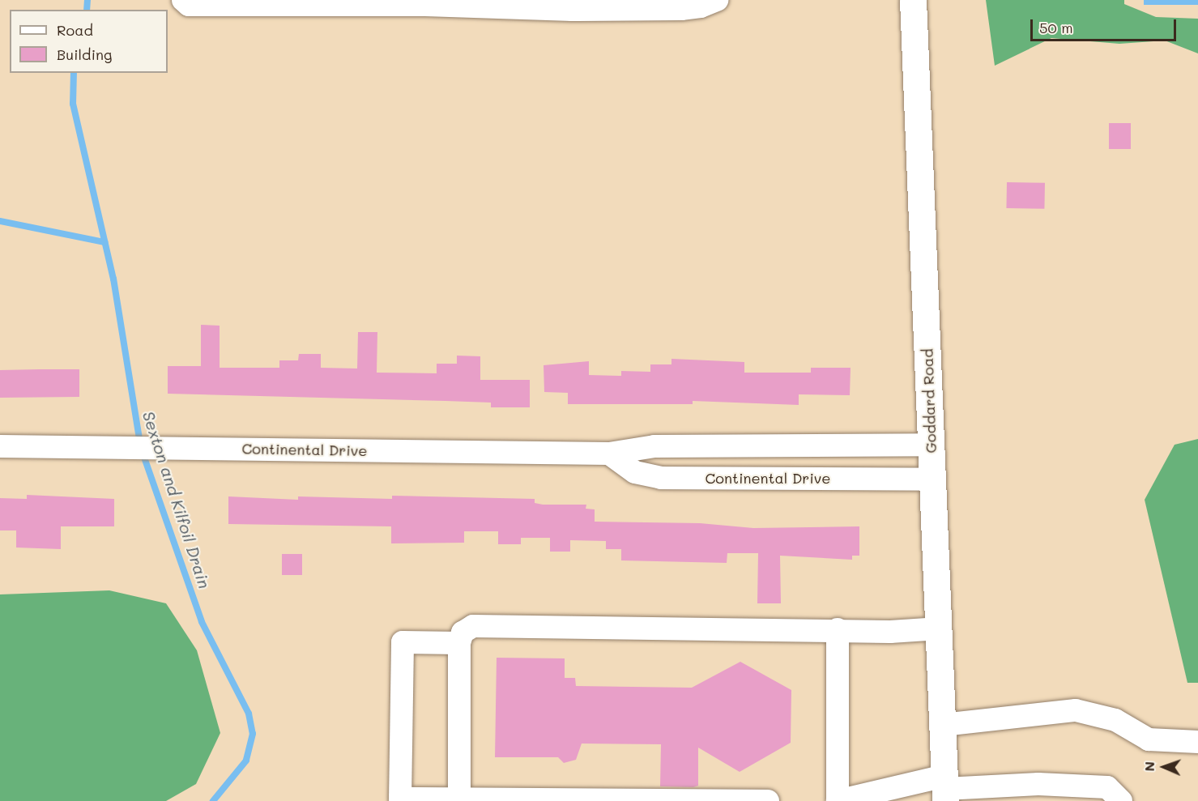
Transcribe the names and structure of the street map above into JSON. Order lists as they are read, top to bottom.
{
  "streets": {
    "main road": ["Goddard Road"],
    "street": ["Continental Drive"]
  },
  "crossings": [
    ["Goddard Road", "Continental Drive"]
  ],
  "water": ["Sexton and Kilfoil Drain"],
  "legend": ["Road", "Building"],
  "scale_bar": "50 m",
  "north": "left"
}
